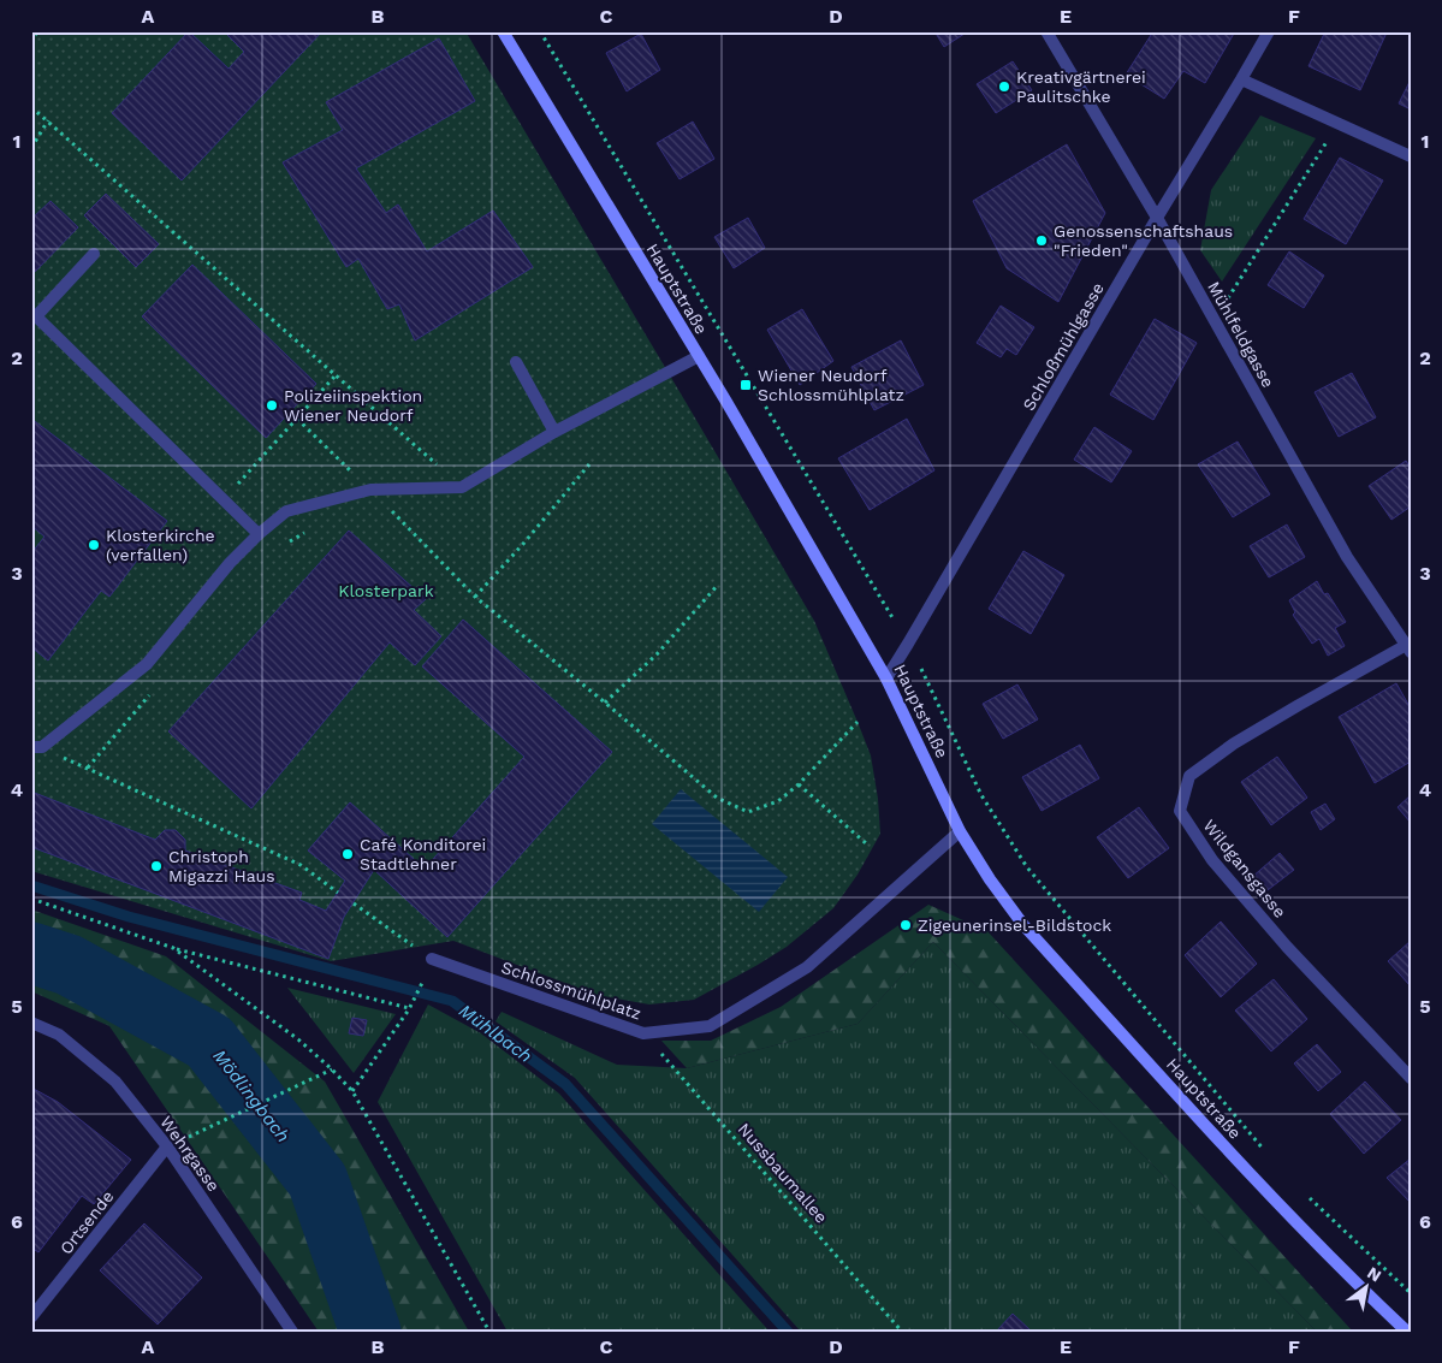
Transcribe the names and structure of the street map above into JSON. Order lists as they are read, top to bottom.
{
  "streets": {
    "street": [
      "Hauptstraße",
      "Mühlfeldgasse",
      "Schloßmühlgasse",
      "Wildgansgasse",
      "Schlossmühlplatz",
      "Wehrgasse",
      "Ortsende"
    ],
    "path": ["Nussbaumallee"]
  },
  "crossings": [
    ["Hauptstraße", "Schloßmühlgasse"],
    ["Hauptstraße", "Schlossmühlplatz"],
    ["Mühlfeldgasse", "Schloßmühlgasse"],
    ["Mühlfeldgasse", "Wildgansgasse"],
    ["Schlossmühlplatz", "Nussbaumallee"],
    ["Wehrgasse", "Ortsende"]
  ],
  "water": ["Mühlbach", "Mödlingbach"],
  "parks": ["Klosterpark"],
  "places": {
    "other": [
      "Kreativgärtnerei Paulitschke",
      "Genossenschaftshaus \"Frieden\"",
      "Polizeiinspektion Wiener Neudorf",
      "Klosterkirche (verfallen)",
      "Café Konditorei Stadtlehner",
      "Christoph Migazzi Haus",
      "Zigeunerinsel-Bildstock"
    ],
    "transit": ["Wiener Neudorf Schlossmühlplatz"]
  },
  "north": "top right",
  "grid": {
    "columns": [
      "A",
      "B",
      "C",
      "D",
      "E",
      "F"
    ],
    "rows": [
      "1",
      "2",
      "3",
      "4",
      "5",
      "6"
    ]
  }
}
